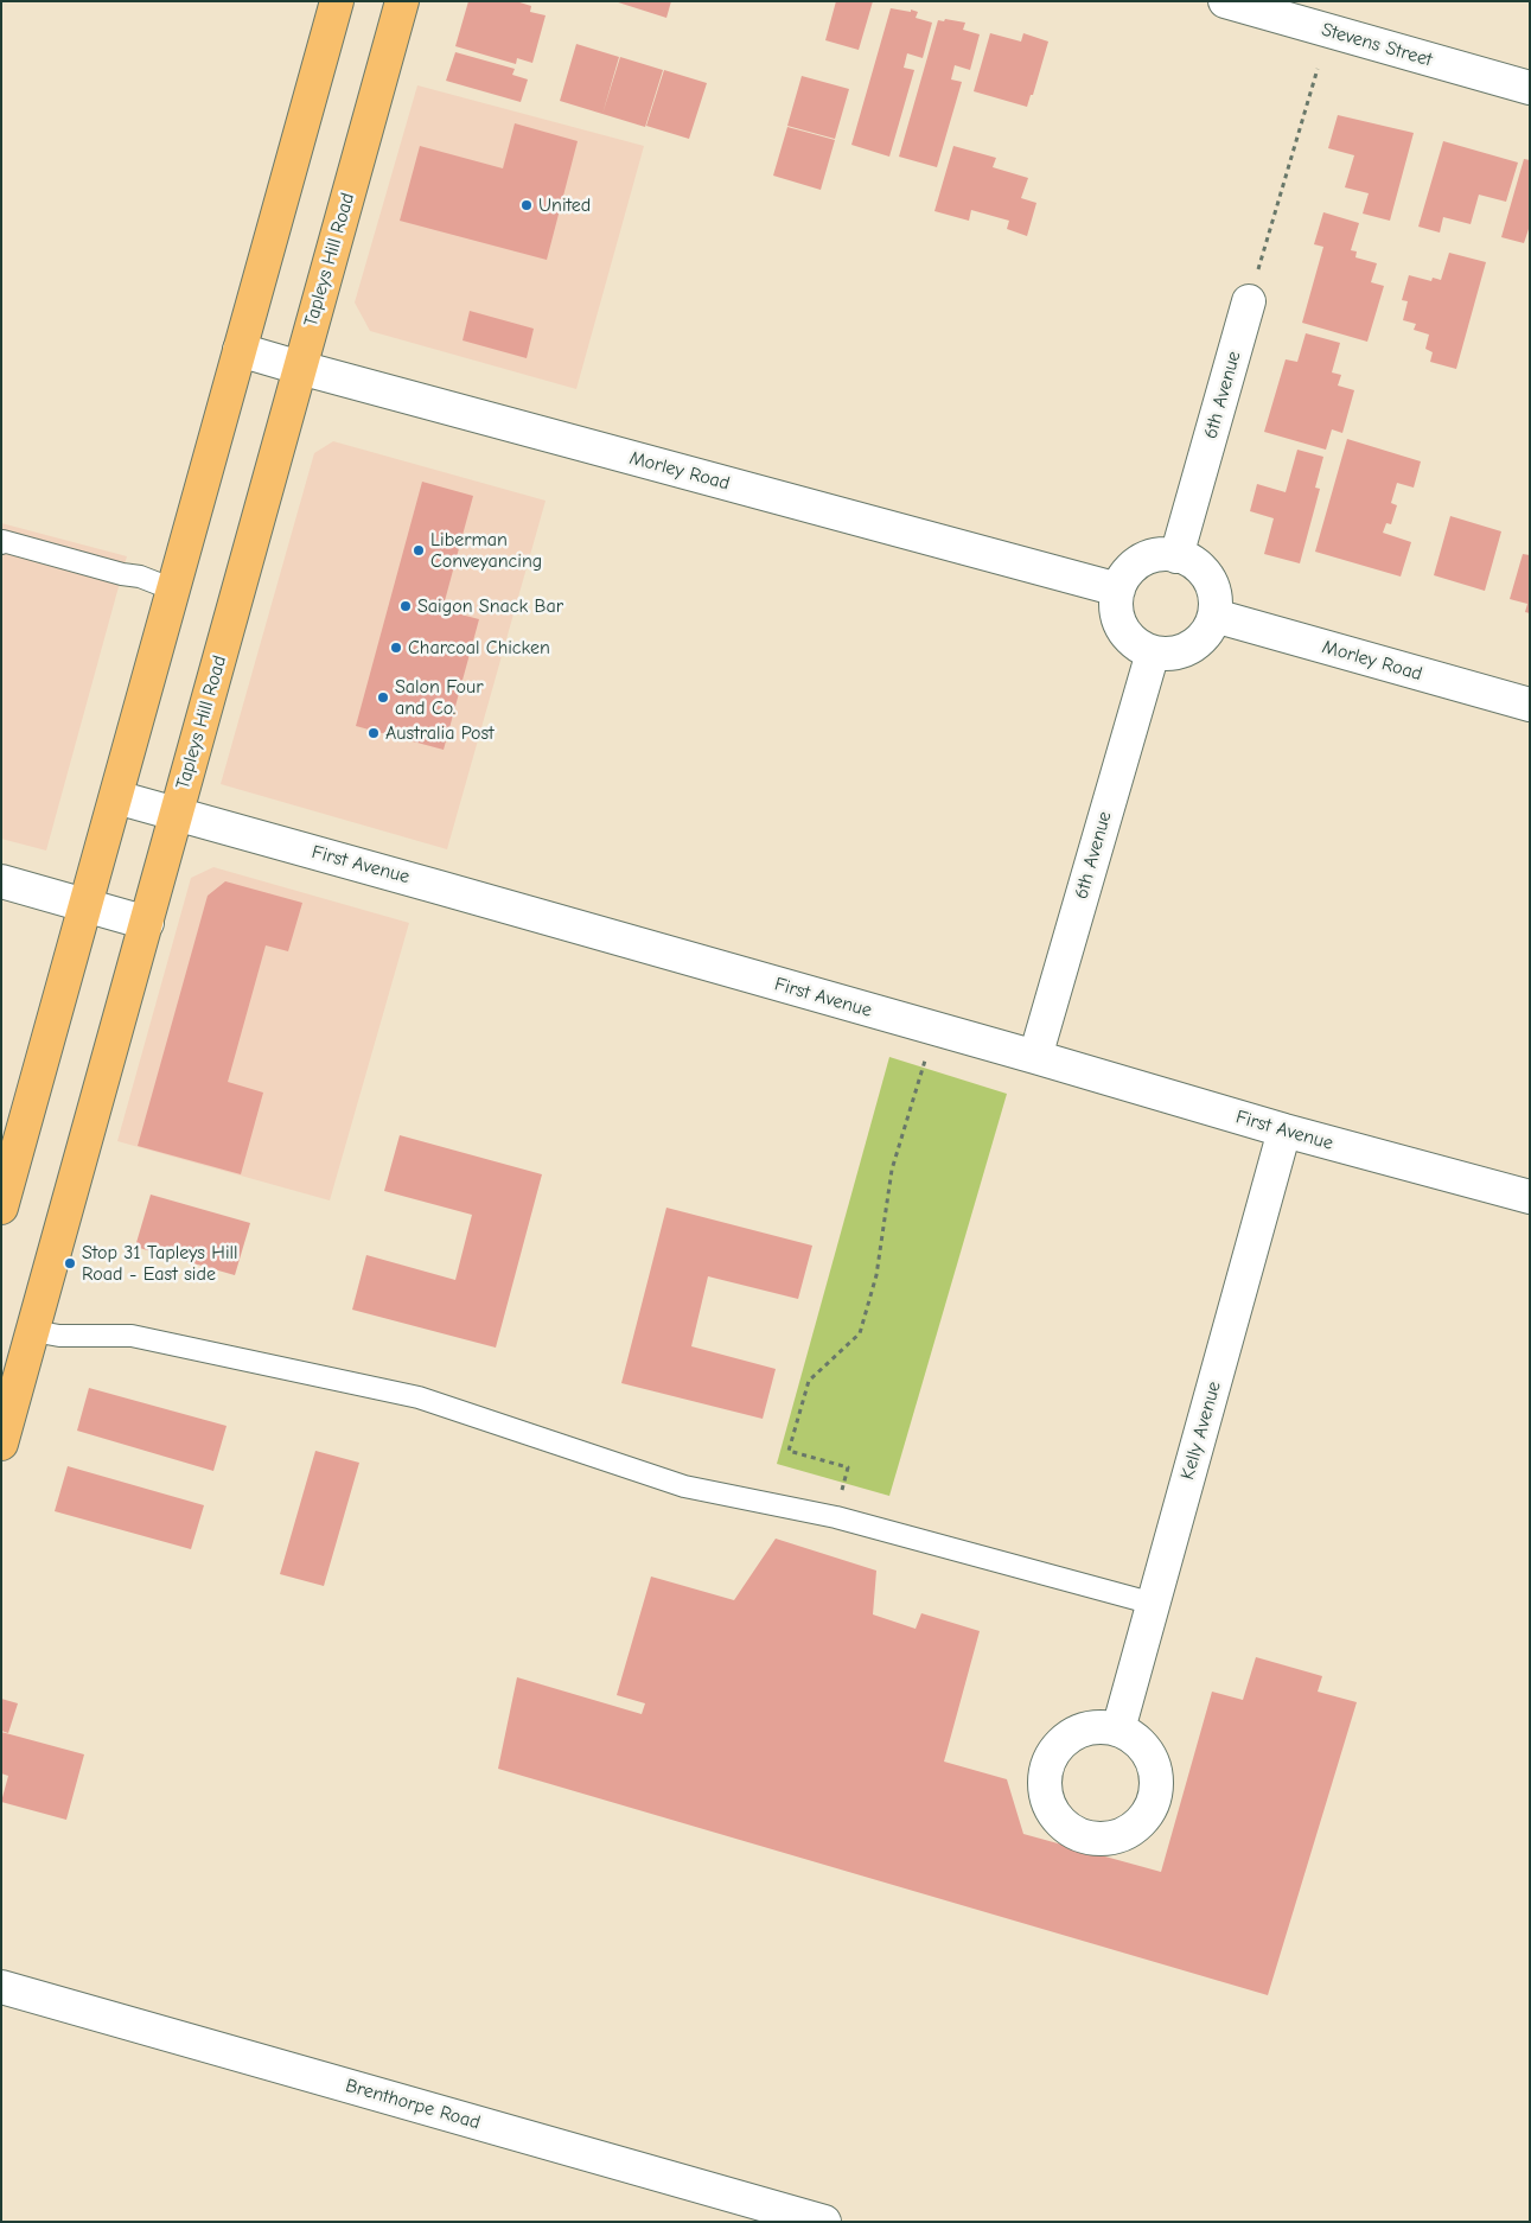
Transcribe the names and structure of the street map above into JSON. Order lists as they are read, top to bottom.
{
  "streets": {
    "main road": ["Tapleys Hill Road"],
    "street": [
      "Stevens Street",
      "6th Avenue",
      "Morley Road",
      "First Avenue",
      "Kelly Avenue",
      "Brenthorpe Road"
    ]
  },
  "crossings": [
    ["Tapleys Hill Road", "Morley Road"],
    ["Tapleys Hill Road", "First Avenue"],
    ["6th Avenue", "Morley Road"],
    ["6th Avenue", "First Avenue"],
    ["First Avenue", "Kelly Avenue"]
  ],
  "places": [
    "United",
    "Liberman Conveyancing",
    "Saigon Snack Bar",
    "Charcoal Chicken",
    "Salon Four and Co.",
    "Australia Post",
    "Stop 31 Tapleys Hill Road - East side"
  ]
}
